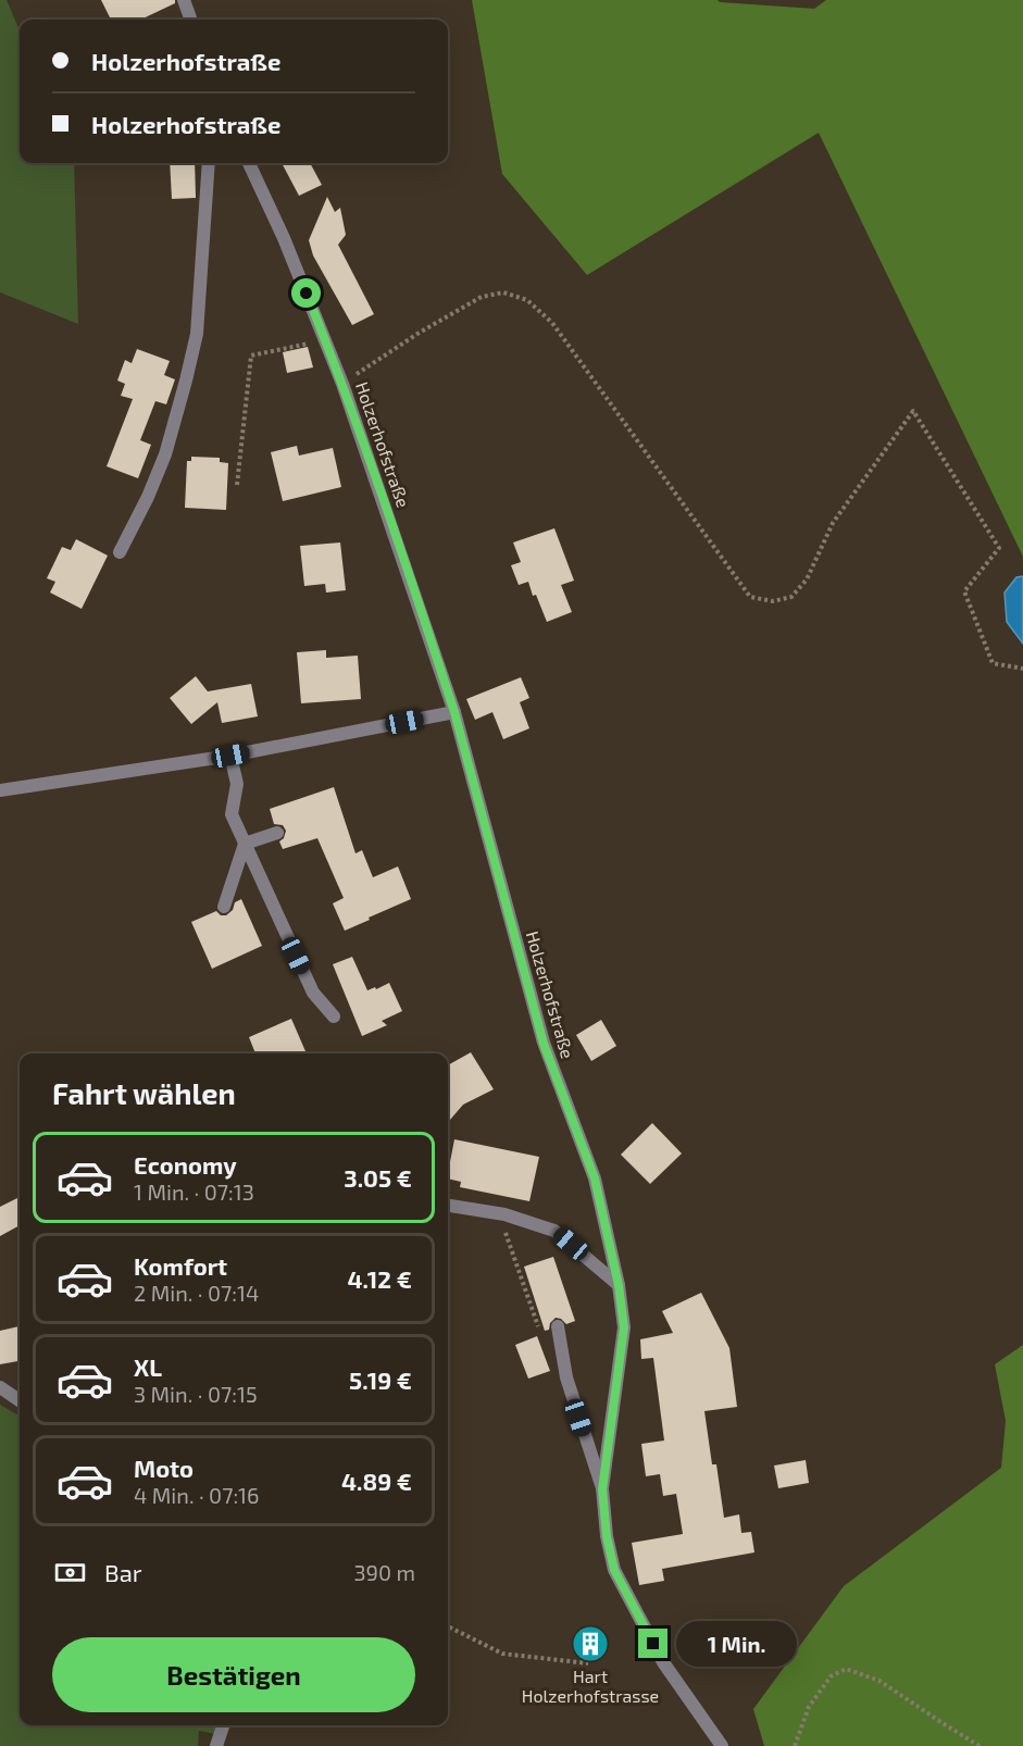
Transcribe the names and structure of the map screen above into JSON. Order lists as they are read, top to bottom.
{
  "streets": {
    "street": ["Holzerhofstraße"]
  },
  "places": {
    "building": ["Hart Holzerhofstrasse"]
  },
  "page": {
    "banner": ["Holzerhofstraße", "Holzerhofstraße"],
    "heading": "Fahrt wählen",
    "list": [
      {
        "name": "Economy",
        "note": "1 Min. · 07:13",
        "value": "3.05 €"
      },
      {
        "name": "Komfort",
        "note": "2 Min. · 07:14",
        "value": "4.12 €"
      },
      {
        "name": "XL",
        "note": "3 Min. · 07:15",
        "value": "5.19 €"
      },
      {
        "name": "Moto",
        "note": "4 Min. · 07:16",
        "value": "4.89 €"
      }
    ],
    "pay": ["Bar", "390 m"],
    "bubble": "1 Min.",
    "buttons": "Bestätigen"
  }
}
